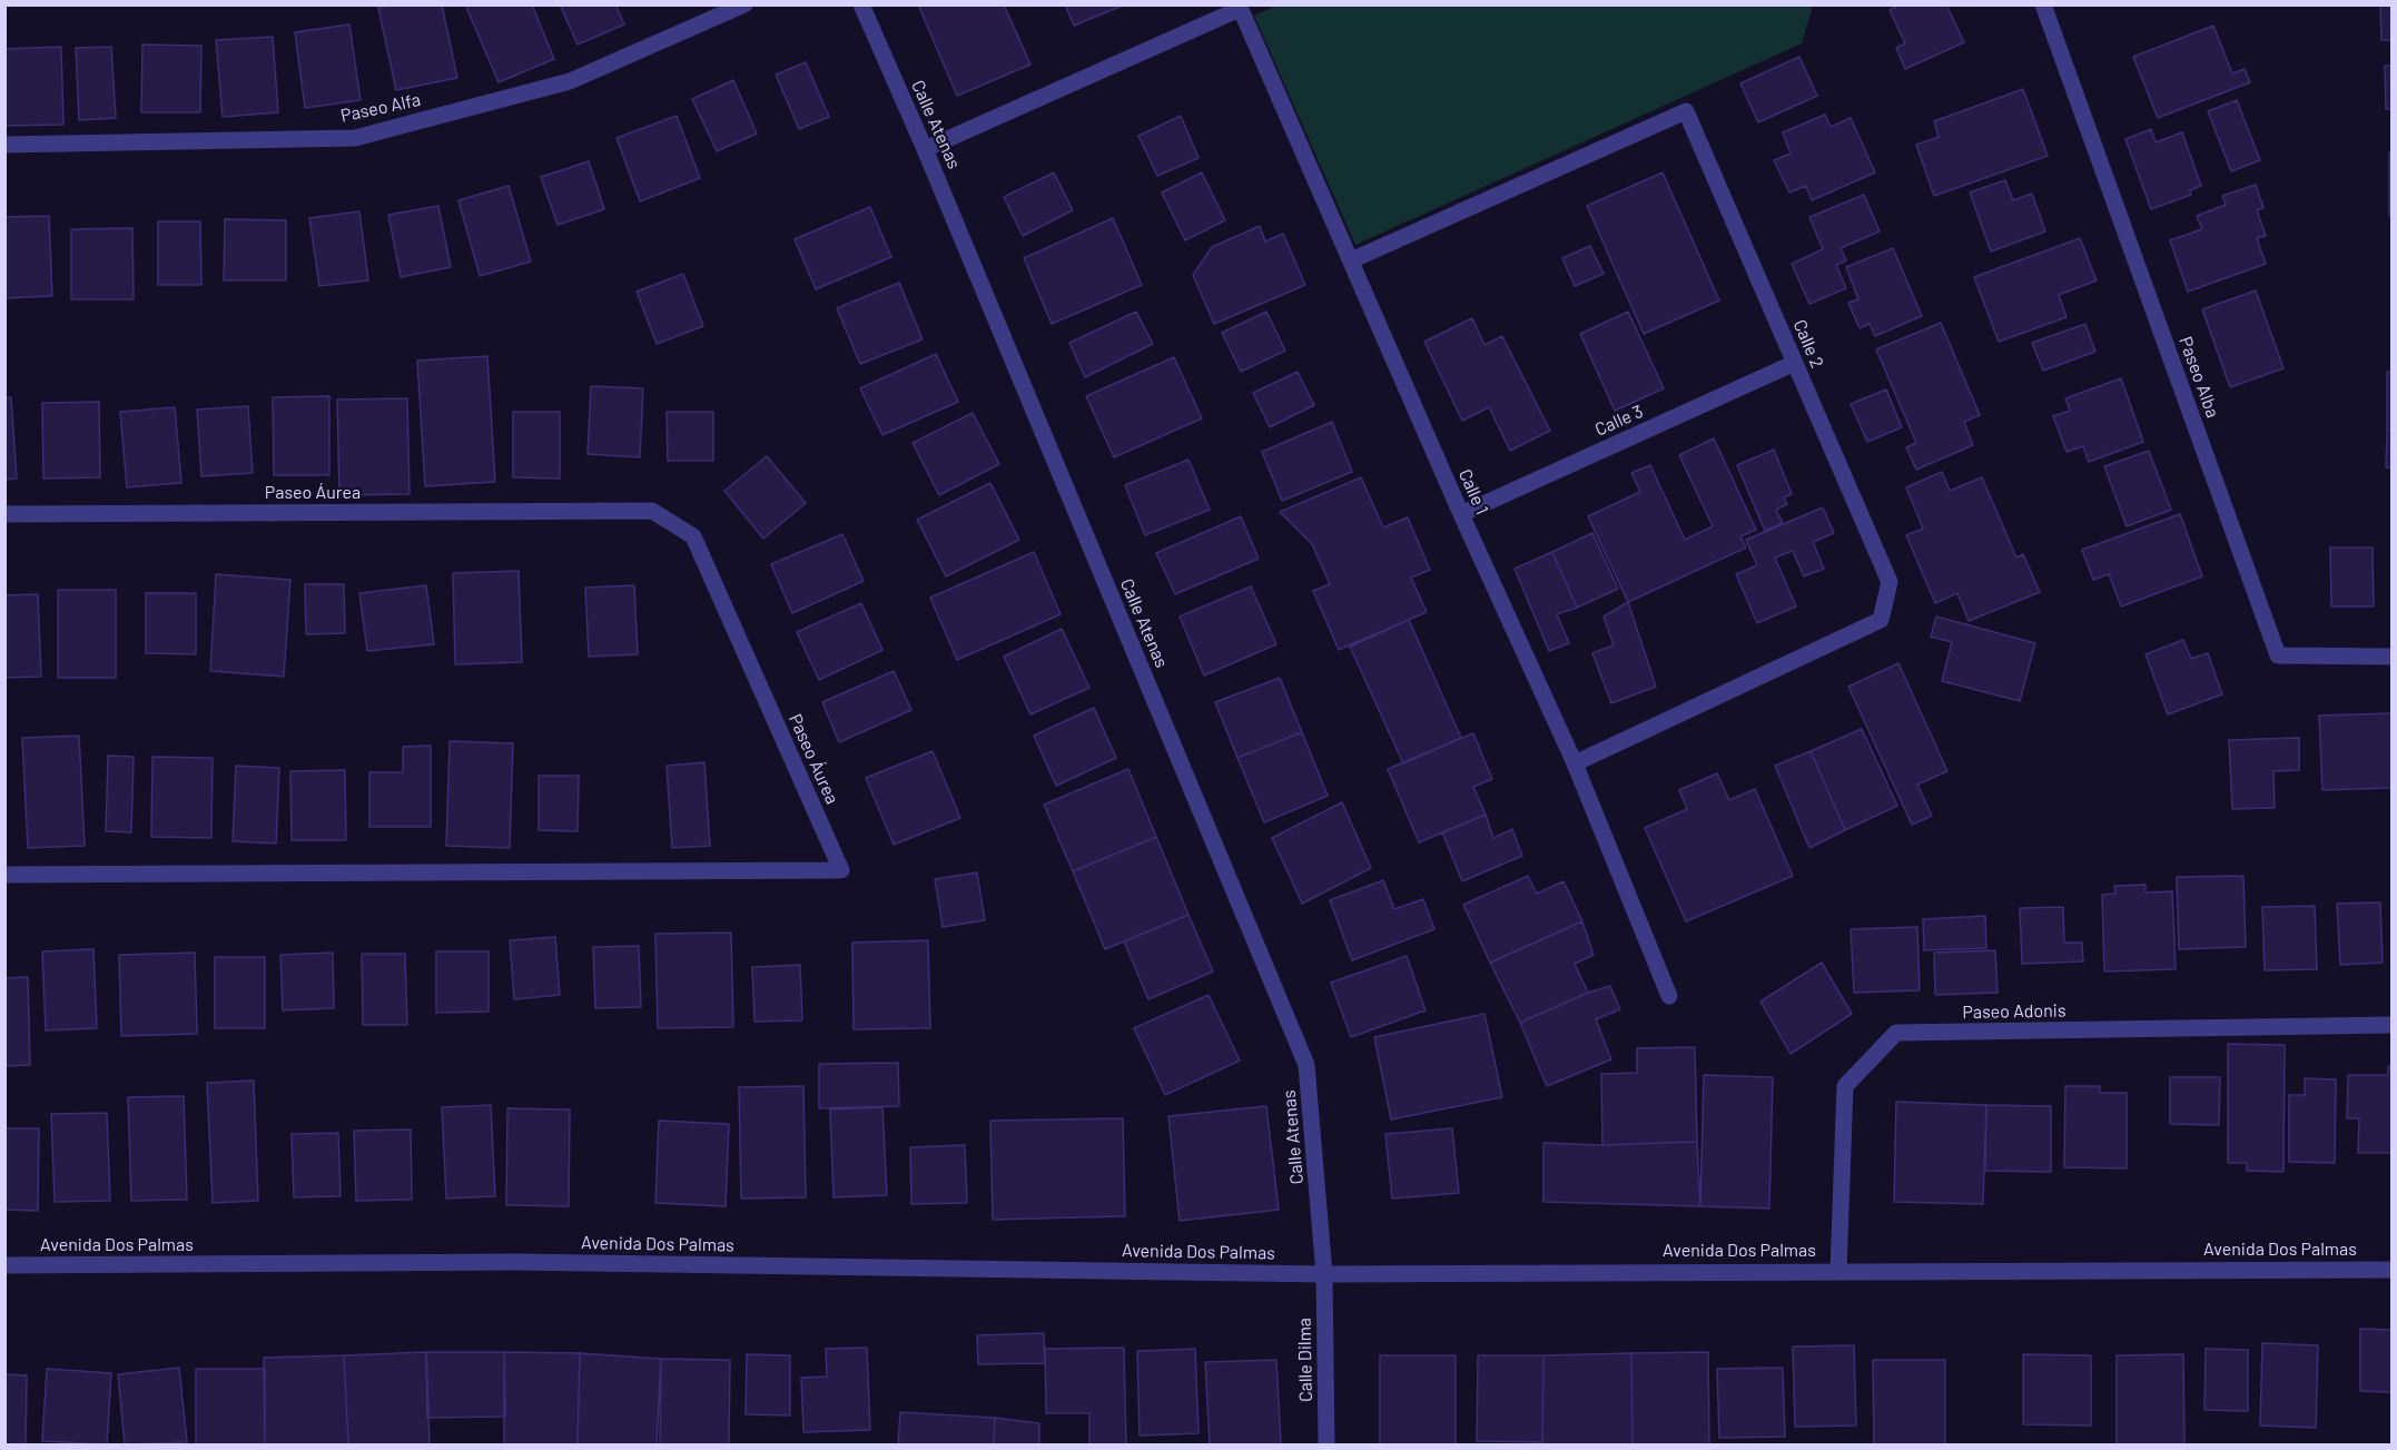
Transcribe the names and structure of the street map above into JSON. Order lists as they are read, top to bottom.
{
  "streets": {
    "street": [
      "Paseo Alfa",
      "Calle Atenas",
      "Calle 2",
      "Paseo Alba",
      "Calle 3",
      "Calle 1",
      "Paseo Áurea",
      "Paseo Adonis",
      "Avenida Dos Palmas",
      "Calle Dilma"
    ]
  },
  "crossings": [
    ["Calle Atenas", "Avenida Dos Palmas"],
    ["Calle Atenas", "Calle Dilma"],
    ["Calle 2", "Calle 3"],
    ["Calle 2", "Calle 1"],
    ["Calle 3", "Calle 1"],
    ["Paseo Adonis", "Avenida Dos Palmas"],
    ["Avenida Dos Palmas", "Calle Dilma"]
  ]
}
